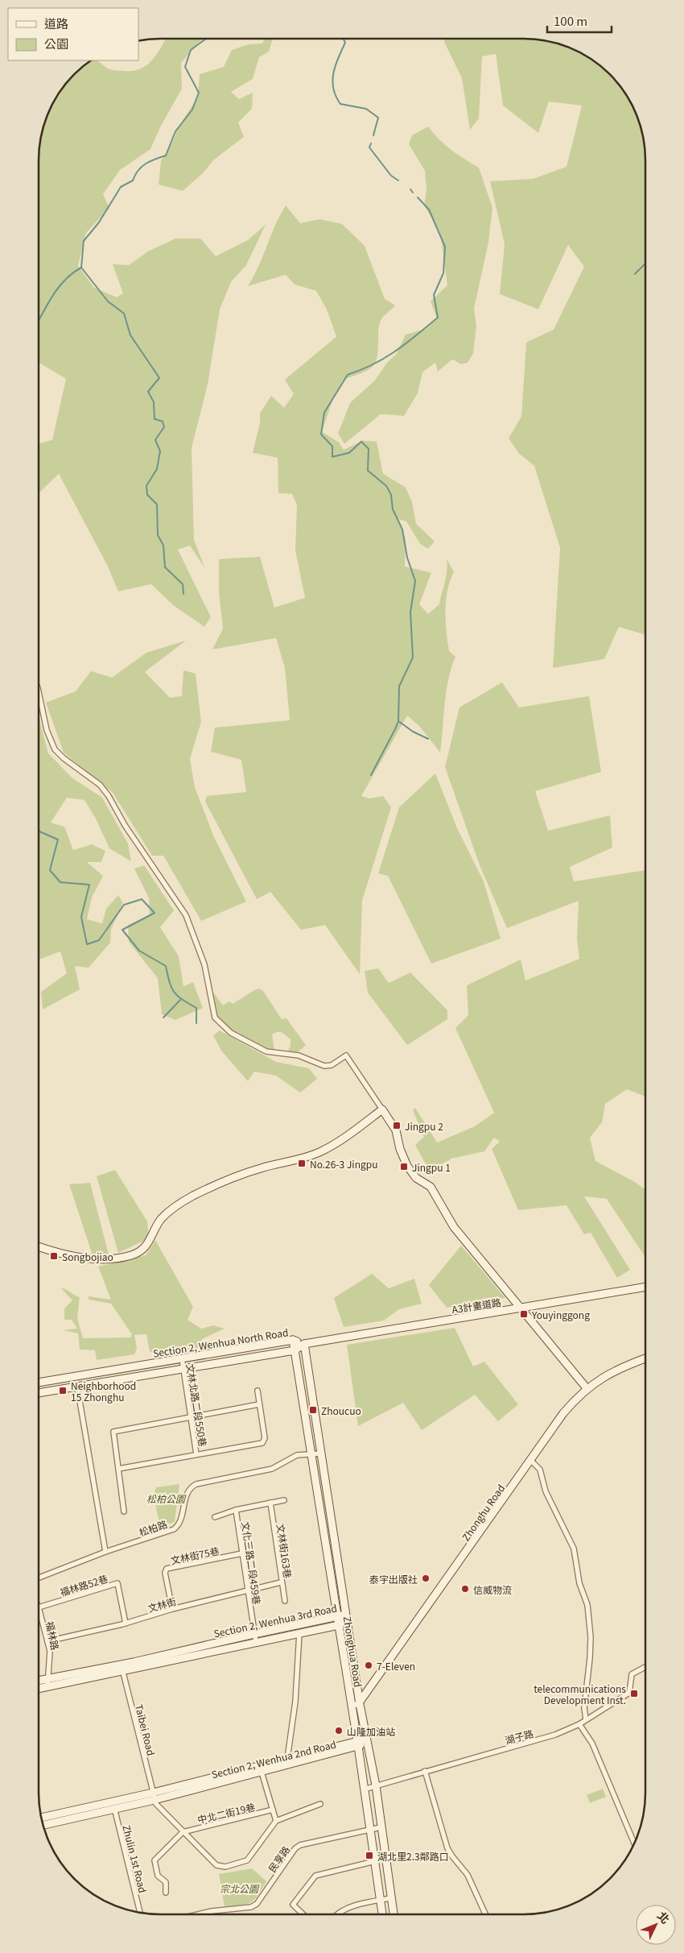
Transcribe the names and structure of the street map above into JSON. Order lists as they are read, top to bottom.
{
  "streets": {
    "street": [
      "A3計畫道路",
      "Section 2, Wenhua North Road",
      "文林北路二段550巷",
      "Zhonghu Road",
      "松柏路",
      "文林街163巷",
      "文林街75巷",
      "文化三路二段459巷",
      "福林路52巷",
      "文林街",
      "Section 2, Wenhua 3rd Road",
      "福林路",
      "Zhonghua Road",
      "Taibei Road",
      "湖子路",
      "Section 2, Wenhua 2nd Road",
      "中北二街19巷",
      "Zhulin 1st Road",
      "民享路"
    ]
  },
  "crossings": [
    ["A3計畫道路", "Section 2, Wenhua North Road"],
    ["A3計畫道路", "Zhonghua Road"],
    ["Section 2, Wenhua North Road", "文林北路二段550巷"],
    ["Section 2, Wenhua North Road", "Zhonghua Road"],
    ["Zhonghu Road", "Zhonghua Road"],
    ["松柏路", "Zhonghua Road"],
    ["文林街163巷", "文林街"],
    ["文林街75巷", "文化三路二段459巷"],
    ["文林街75巷", "文林街"],
    ["文化三路二段459巷", "文林街"],
    ["文化三路二段459巷", "Section 2, Wenhua 3rd Road"],
    ["福林路52巷", "文林街"],
    ["福林路52巷", "福林路"],
    ["文林街", "福林路"],
    ["Section 2, Wenhua 3rd Road", "福林路"],
    ["Section 2, Wenhua 3rd Road", "Zhonghua Road"],
    ["Section 2, Wenhua 3rd Road", "Taibei Road"],
    ["Zhonghua Road", "湖子路"],
    ["Zhonghua Road", "Section 2, Wenhua 2nd Road"],
    ["Zhonghua Road", "民享路"],
    ["Taibei Road", "Section 2, Wenhua 2nd Road"],
    ["Section 2, Wenhua 2nd Road", "Zhulin 1st Road"]
  ],
  "parks": ["松柏公園", "宗北公園"],
  "places": {
    "transit": [
      "Jingpu 2",
      "No.26-3 Jingpu",
      "Jingpu 1",
      "Songbojiao",
      "Youyinggong",
      "Neighborhood 15 Zhonghu",
      "Zhoucuo",
      "telecommunications Development Inst.",
      "湖北里2.3鄰路口"
    ],
    "other": [
      "泰宇出版社",
      "信威物流",
      "7-Eleven",
      "山隆加油站"
    ]
  },
  "legend": ["道路", "公園"],
  "scale_bar": "100 m",
  "north": "top right"
}
